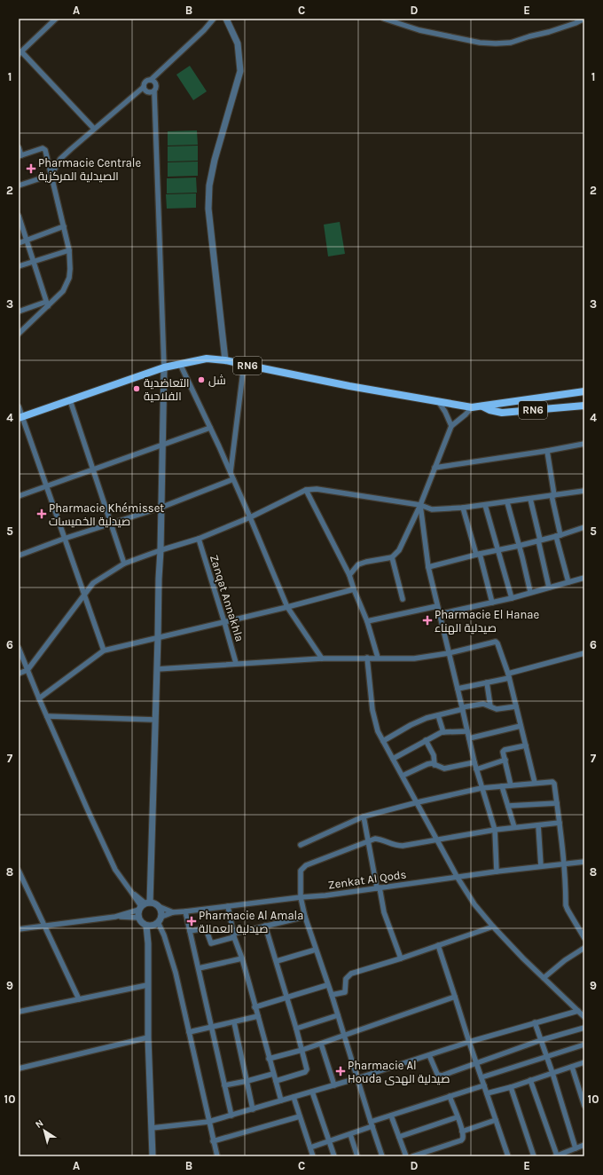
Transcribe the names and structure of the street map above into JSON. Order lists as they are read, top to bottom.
{
  "streets": {
    "main road": ["RN6"],
    "street": ["Zanqat Annakhla", "Zenkat Al Qods"]
  },
  "places": {
    "health": [
      "Pharmacie Centrale الصيدلية المركزية",
      "Pharmacie Khémisset صيدلية الخميسات",
      "Pharmacie El Hanae صيدلية الهناء",
      "Pharmacie Al Amala صيدلية العمالة",
      "Pharmacie Al Houda صيدلية الهدى"
    ],
    "other": ["شل", "التعاضدية الفلاحية"]
  },
  "north": "top left",
  "grid": {
    "columns": [
      "A",
      "B",
      "C",
      "D",
      "E"
    ],
    "rows": [
      "1",
      "2",
      "3",
      "4",
      "5",
      "6",
      "7",
      "8",
      "9",
      "10"
    ]
  }
}
